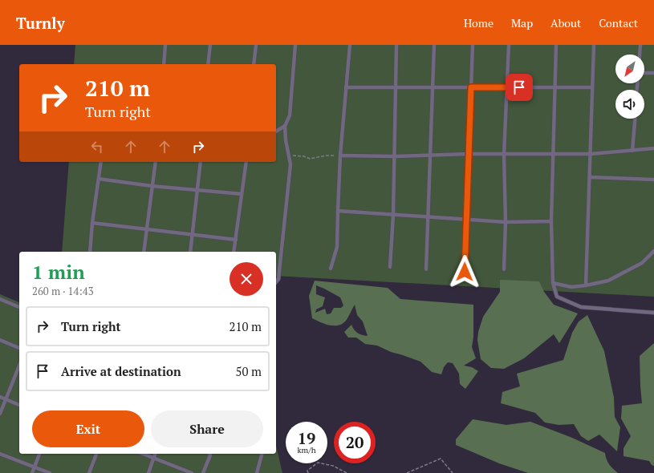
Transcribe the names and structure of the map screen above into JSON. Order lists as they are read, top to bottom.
{
  "north": "bottom left",
  "page": {
    "header": "Turnly",
    "nav": [
      "Home",
      "Map",
      "About",
      "Contact"
    ],
    "turn": ["210 m", "Turn right"],
    "heading": ["1 min", "260 m · 14:43"],
    "list": [
      {
        "name": "Turn right",
        "value": "210 m"
      },
      {
        "name": "Arrive at destination",
        "value": "50 m"
      }
    ],
    "buttons": ["Exit", "Share"],
    "speed": "19 km/h",
    "limit": "20"
  }
}
